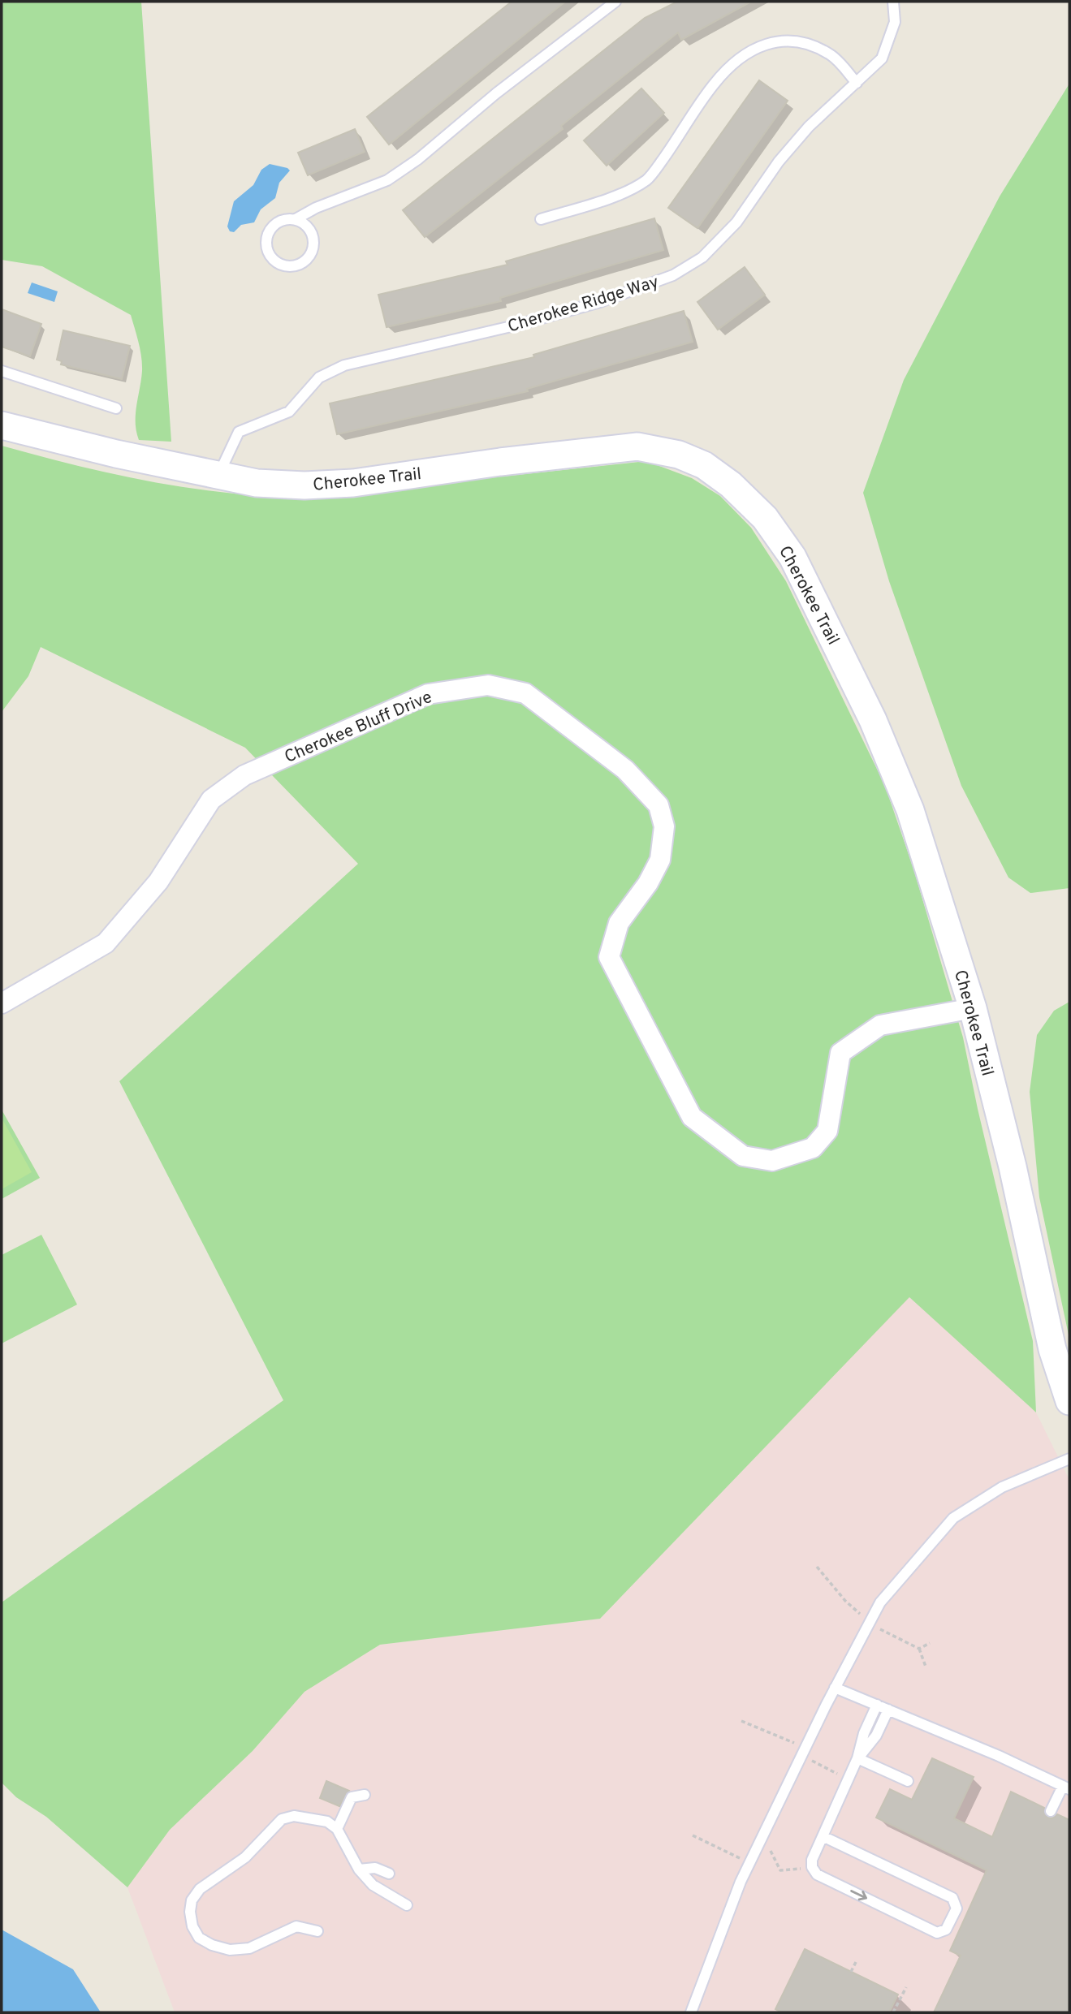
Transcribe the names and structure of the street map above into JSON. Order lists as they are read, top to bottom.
{
  "streets": {
    "street": ["Cherokee Trail", "Cherokee Bluff Drive"],
    "lane": ["Cherokee Ridge Way"]
  },
  "crossings": [
    ["Cherokee Ridge Way", "Cherokee Trail"],
    ["Cherokee Trail", "Cherokee Bluff Drive"]
  ]
}
